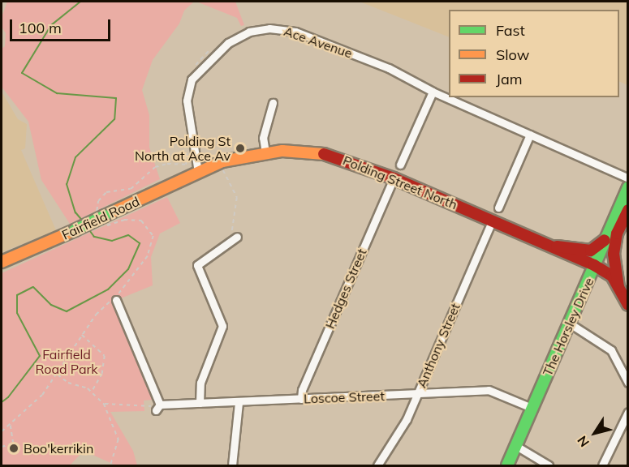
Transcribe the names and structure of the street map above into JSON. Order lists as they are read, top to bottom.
{
  "streets": {
    "main road": ["Polding Street North", "Fairfield Road", "The Horsley Drive"],
    "street": [
      "Ace Avenue",
      "Hedges Street",
      "Anthony Street",
      "Loscoe Street"
    ]
  },
  "crossings": [
    ["Ace Avenue", "Polding Street North"],
    ["Ace Avenue", "Fairfield Road"],
    ["Polding Street North", "Fairfield Road"],
    ["Polding Street North", "Hedges Street"],
    ["Polding Street North", "The Horsley Drive"],
    ["Polding Street North", "Anthony Street"],
    ["Hedges Street", "Loscoe Street"],
    ["The Horsley Drive", "Loscoe Street"],
    ["Anthony Street", "Loscoe Street"]
  ],
  "parks": ["Fairfield Road Park"],
  "places": ["Polding St North at Ace Av", "Boo'kerrikin"],
  "legend": ["Fast", "Slow", "Jam"],
  "scale_bar": "100 m",
  "north": "bottom left"
}
